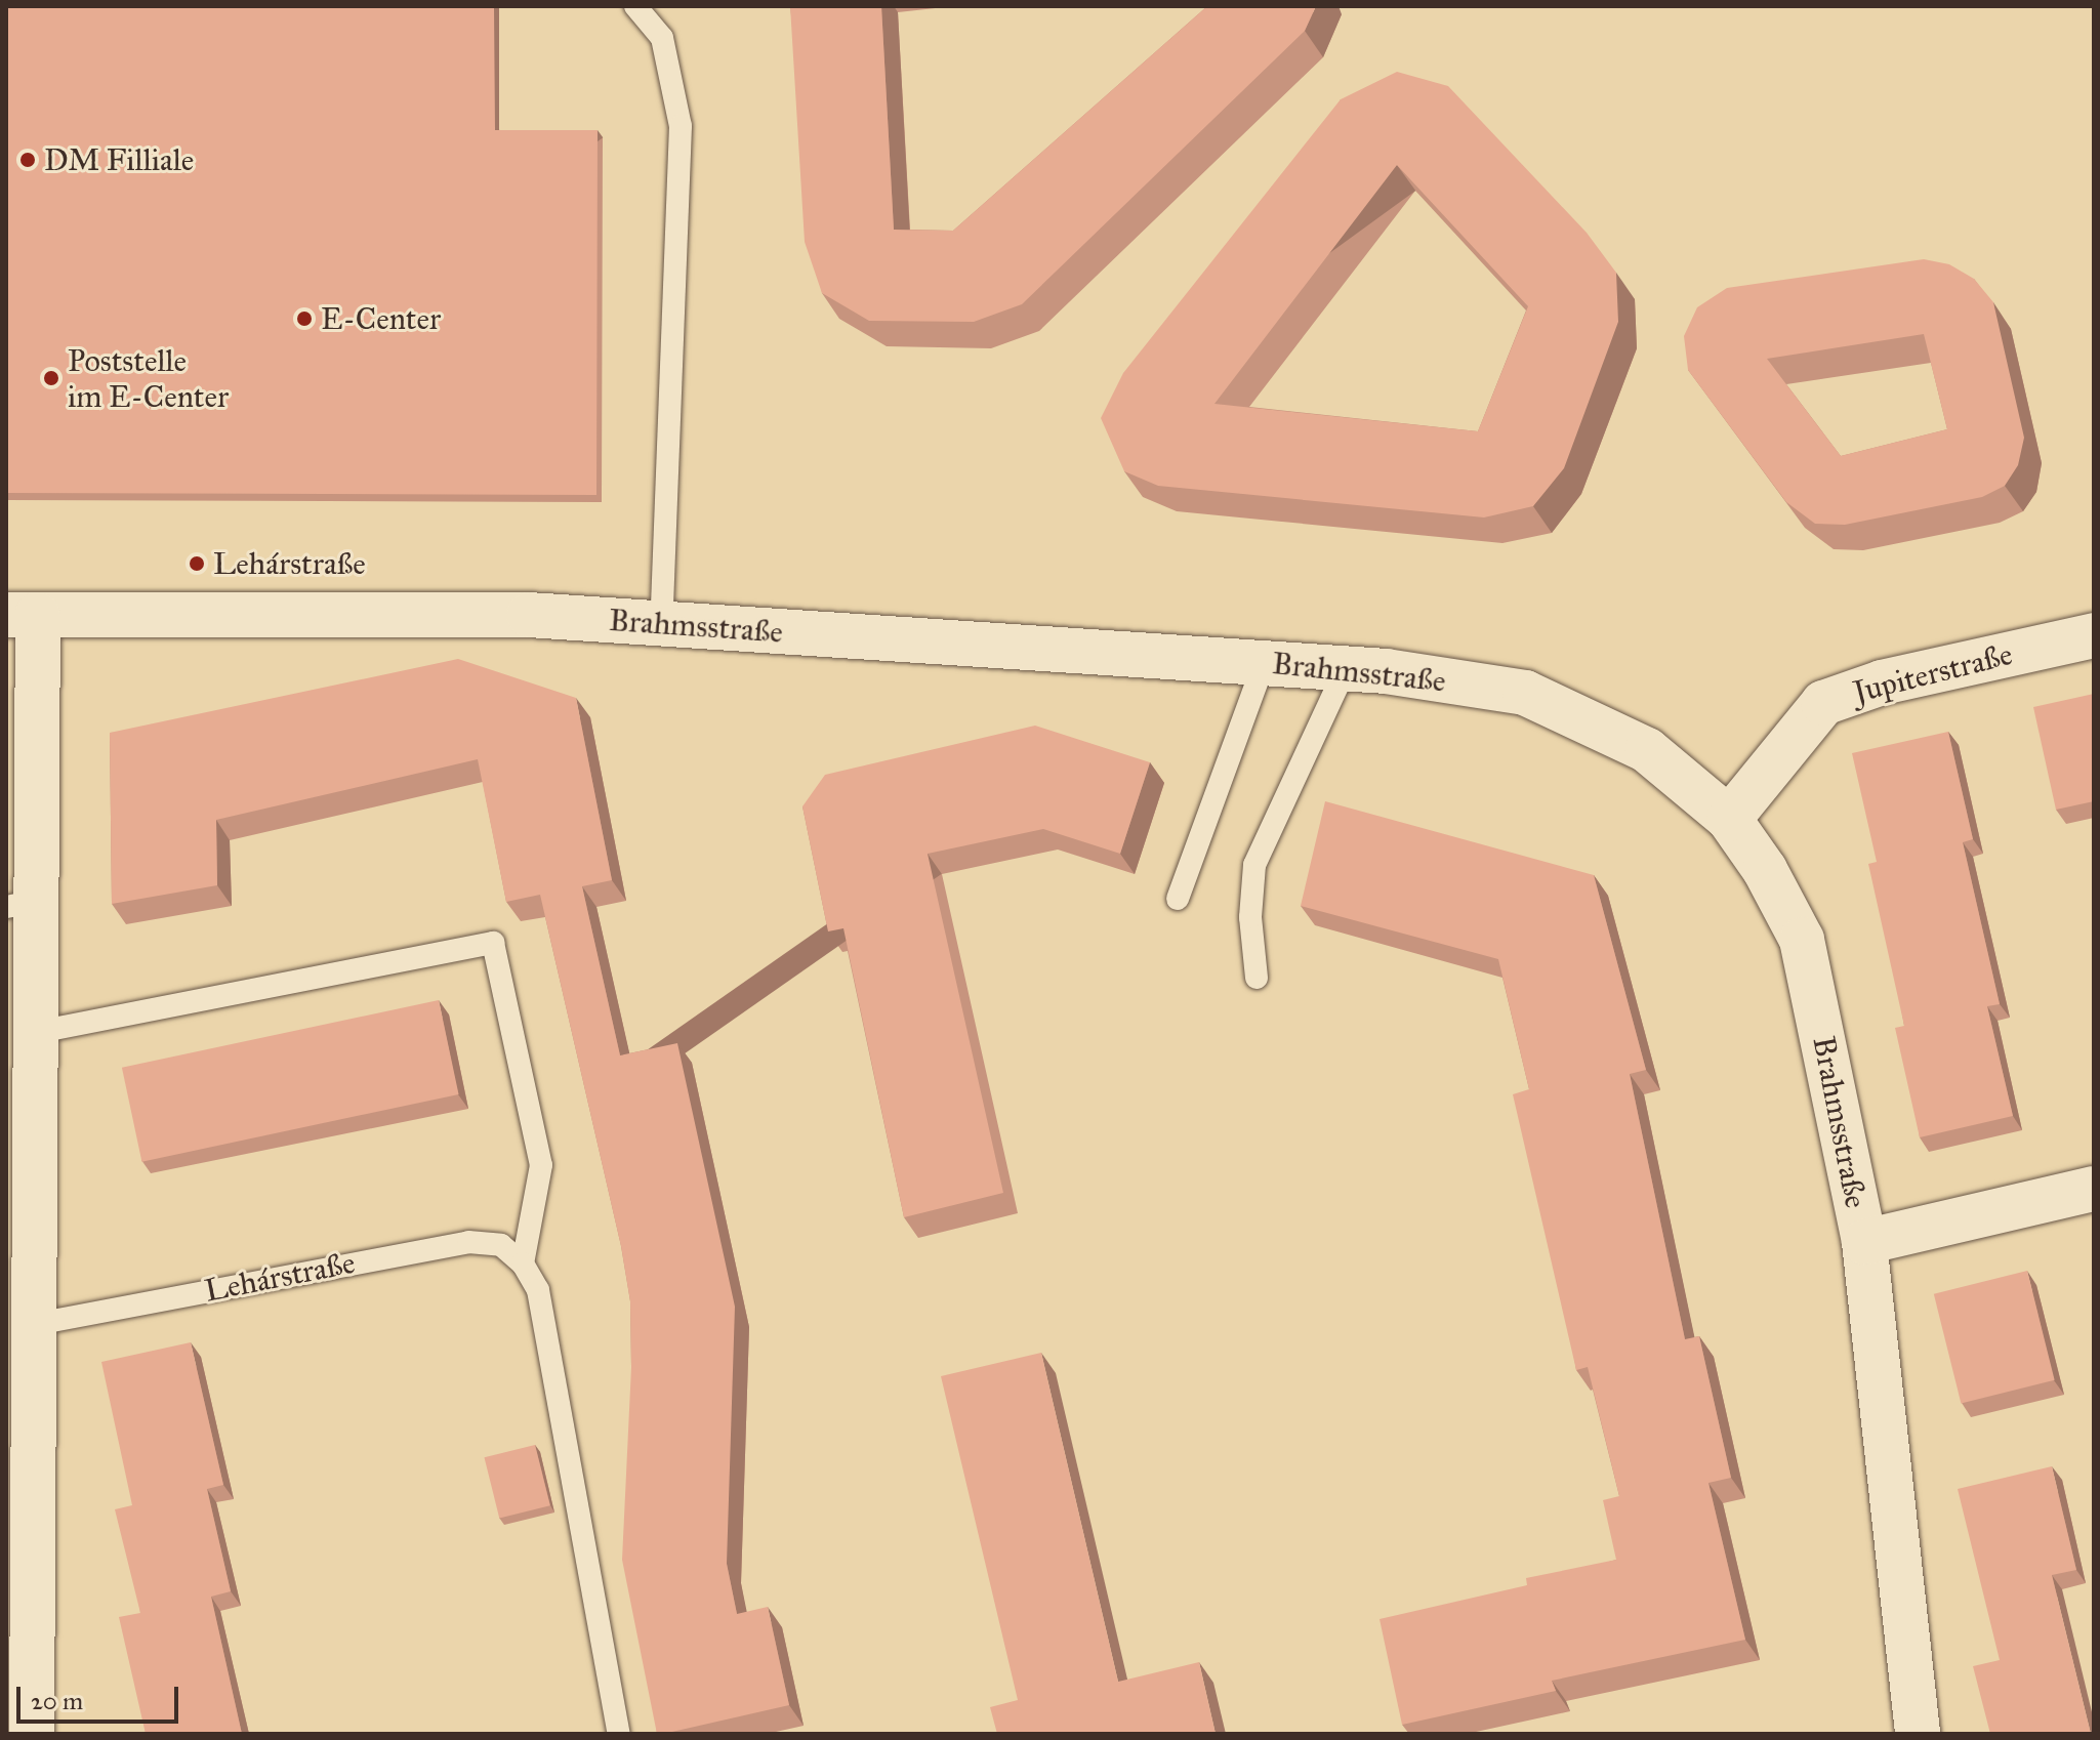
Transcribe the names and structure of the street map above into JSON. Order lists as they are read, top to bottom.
{
  "streets": {
    "street": ["Brahmsstraße", "Jupiterstraße"],
    "lane": ["Lehárstraße"]
  },
  "crossings": [
    ["Brahmsstraße", "Jupiterstraße"]
  ],
  "places": [
    "DM Filliale",
    "E-Center",
    "Poststelle im E-Center",
    "Lehárstraße"
  ],
  "scale_bar": "20 m"
}
